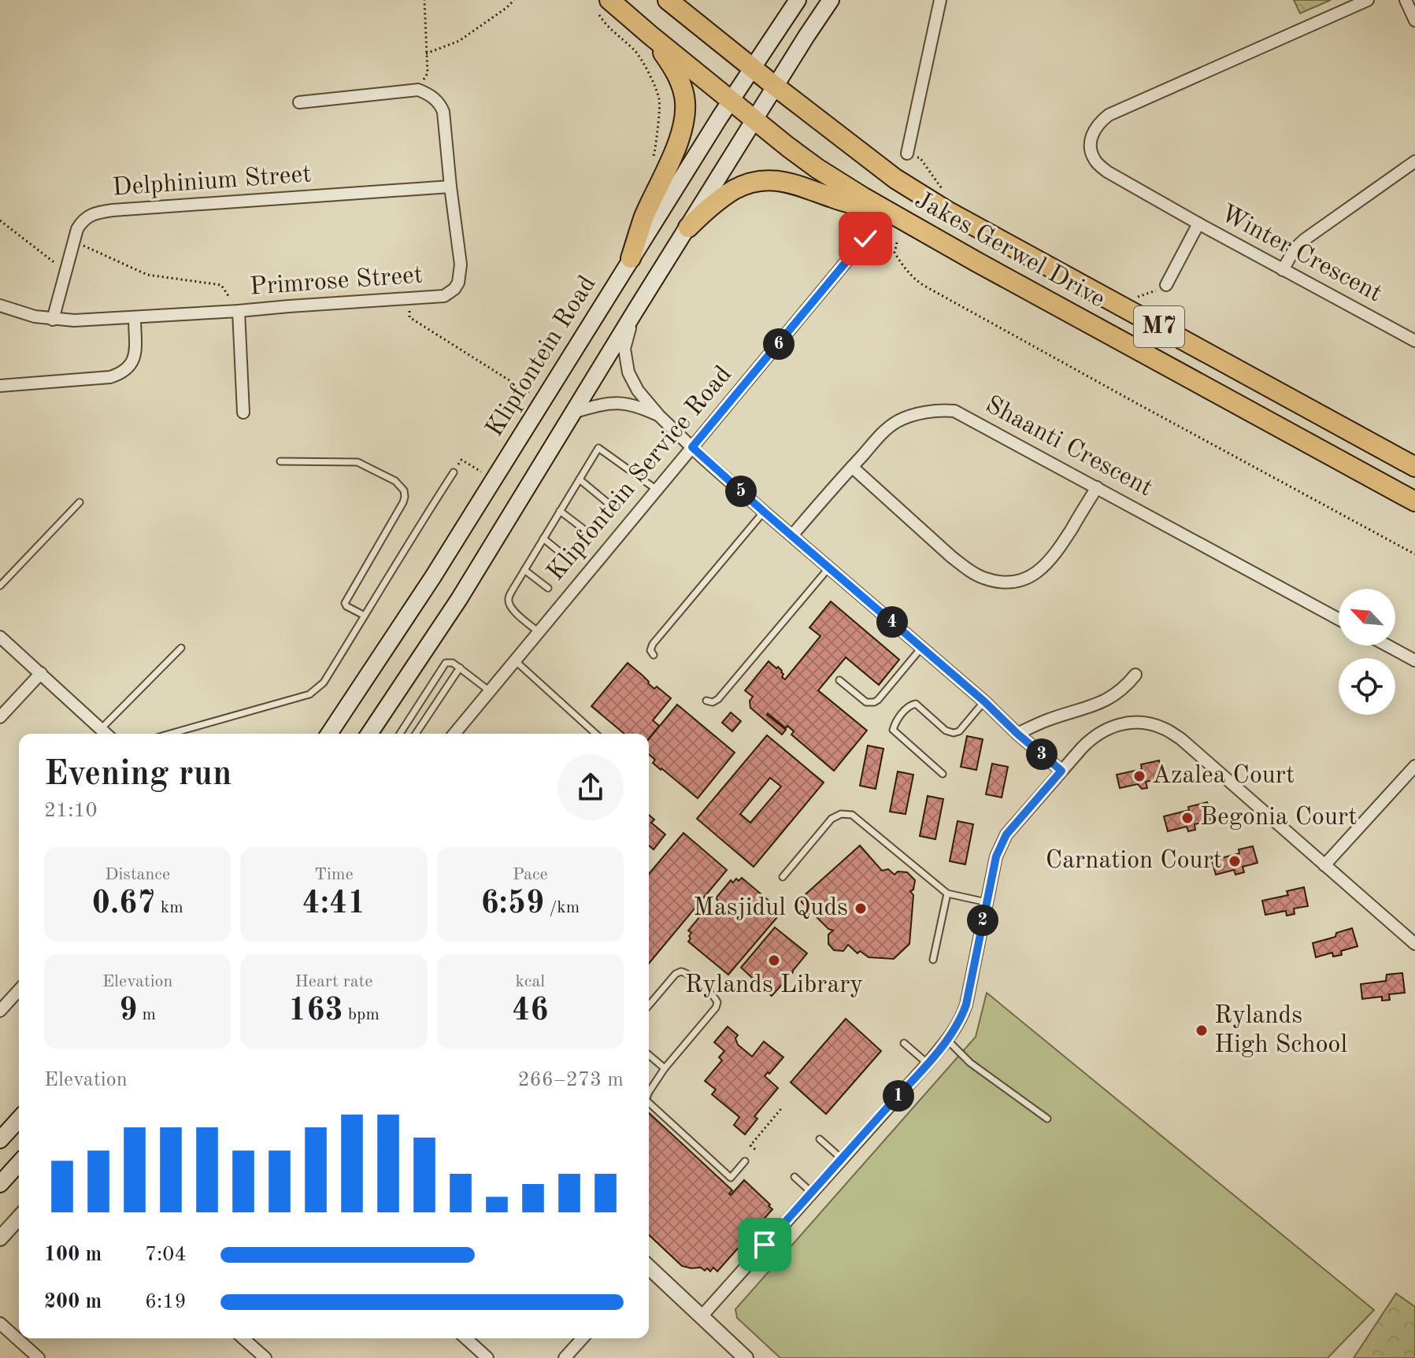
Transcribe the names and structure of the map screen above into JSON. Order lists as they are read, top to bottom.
{
  "streets": {
    "highway": ["Jakes Gerwel Drive", "M7"],
    "main road": ["Klipfontein Road"],
    "street": [
      "Delphinium Street",
      "Winter Crescent",
      "Primrose Street",
      "Shaanti Crescent",
      "Klipfontein Service Road"
    ]
  },
  "crossings": [
    ["Delphinium Street", "Primrose Street"],
    ["Jakes Gerwel Drive", "Klipfontein Road"]
  ],
  "places": [
    "Azalea Court",
    "Begonia Court",
    "Carnation Court",
    "Masjidul Quds",
    "Rylands Library",
    "Rylands High School"
  ],
  "north": "top left",
  "page": {
    "pins": [
      "6",
      "5",
      "4",
      "3",
      "2",
      "1"
    ],
    "heading": ["Evening run", "21:10"],
    "stats": [
      ["Distance", "0.67 km"],
      ["Time", "4:41"],
      ["Pace", "6:59 /km"],
      ["Elevation", "9 m"],
      ["Heart rate", "163 bpm"],
      ["kcal", "46"]
    ],
    "chart": ["Elevation", "266–273 m"],
    "list": [
      {
        "name": "100 m",
        "note": "7:04"
      },
      {
        "name": "200 m",
        "note": "6:19"
      }
    ]
  }
}
